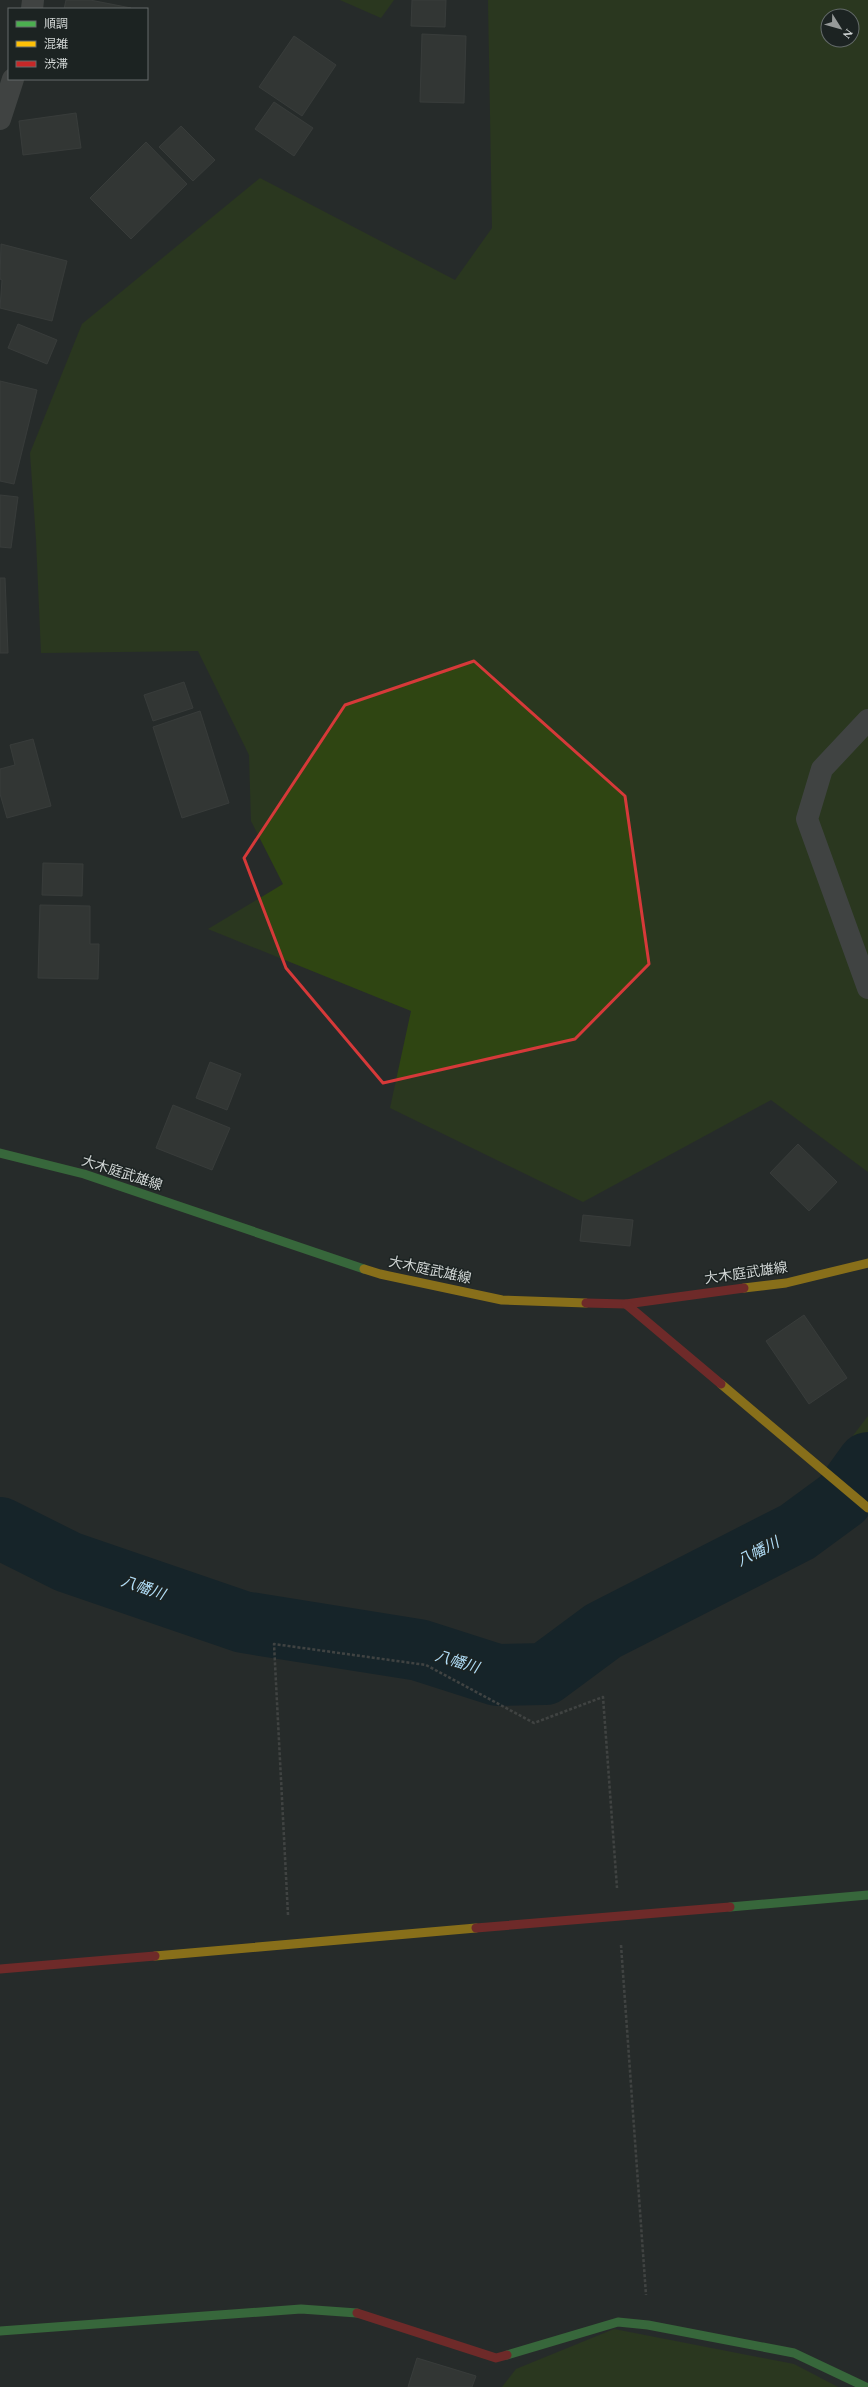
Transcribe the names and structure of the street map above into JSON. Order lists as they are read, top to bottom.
{
  "streets": {
    "street": ["大木庭武雄線"]
  },
  "water": ["八幡川"],
  "legend": ["順調", "混雑", "渋滞"],
  "north": "bottom right"
}
